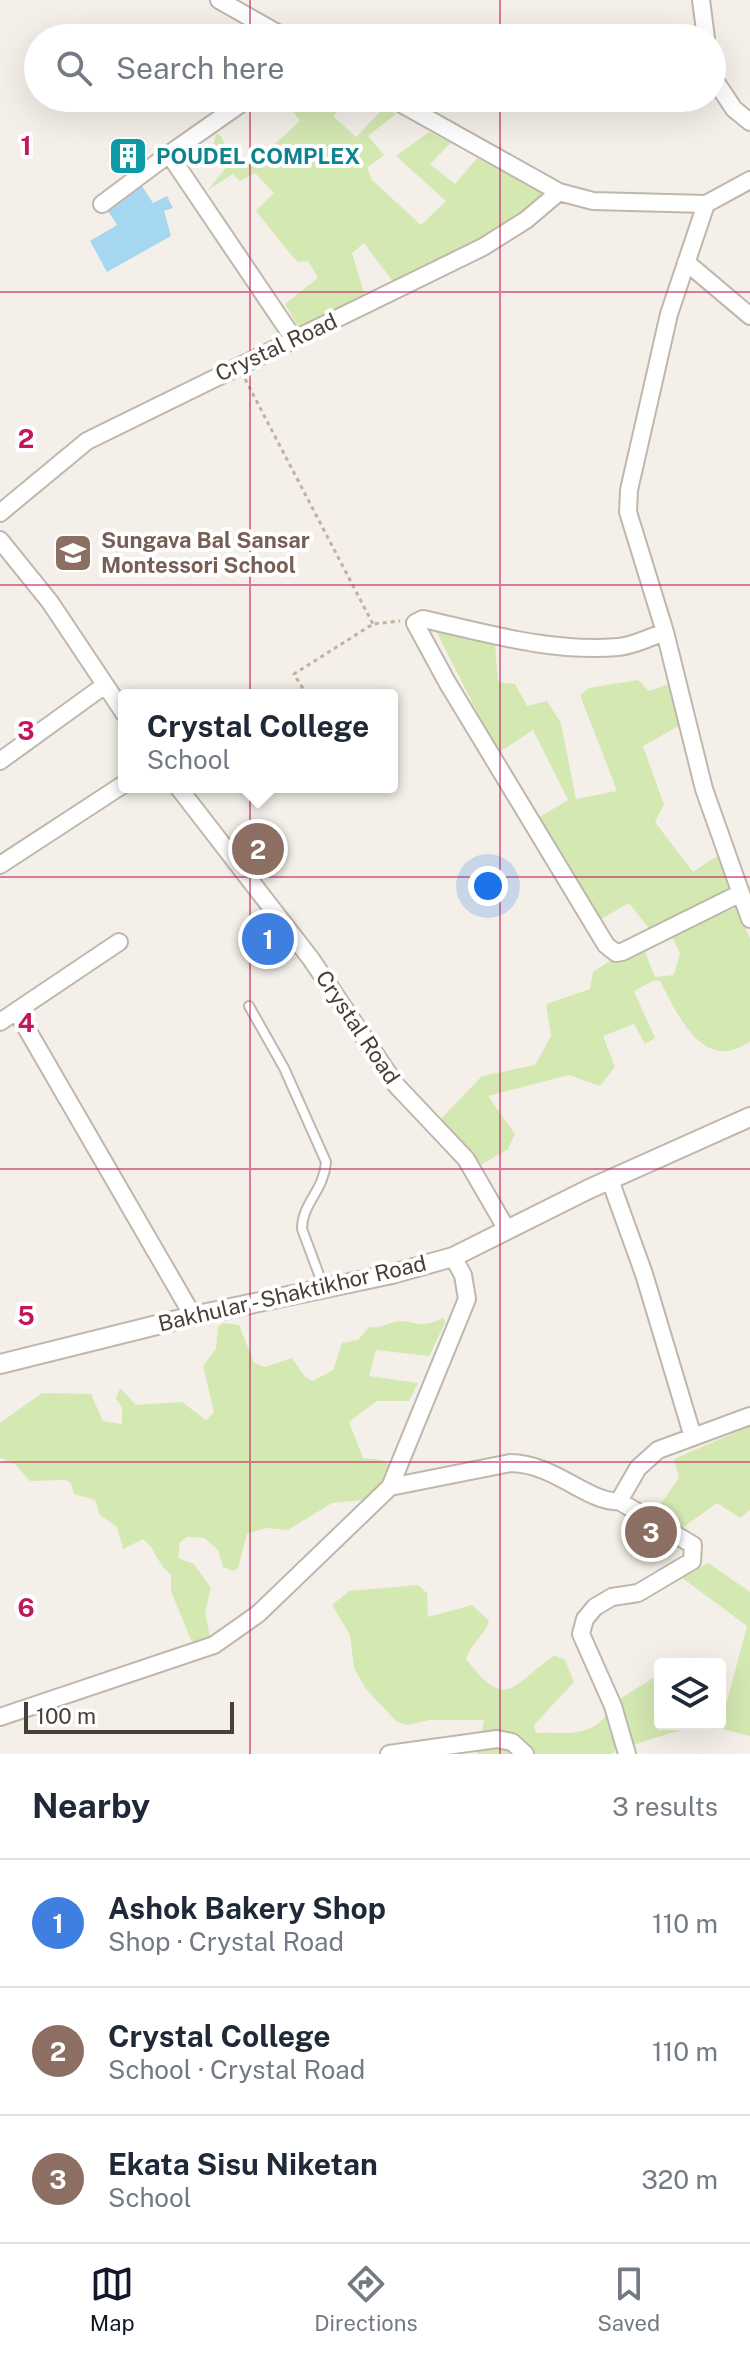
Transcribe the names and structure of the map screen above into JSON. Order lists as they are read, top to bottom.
{
  "streets": {
    "street": ["Crystal Road", "Bakhular - Shaktikhor Road"]
  },
  "crossings": [
    ["Crystal Road", "Bakhular - Shaktikhor Road"]
  ],
  "places": {
    "building": ["POUDEL COMPLEX"],
    "school or university": ["Sungava Bal Sansar Montessori School"]
  },
  "scale_bar": "100 m",
  "page": {
    "search": "Search here",
    "popup": ["Crystal College", "School"],
    "pins": ["2", "1", "3"],
    "scale": "100 m",
    "heading": ["Nearby", "3 results"],
    "list": [
      {
        "mark": "1",
        "name": "Ashok Bakery Shop",
        "note": "Shop · Crystal Road",
        "value": "110 m"
      },
      {
        "mark": "2",
        "name": "Crystal College",
        "note": "School · Crystal Road",
        "value": "110 m"
      },
      {
        "mark": "3",
        "name": "Ekata Sisu Niketan",
        "note": "School",
        "value": "320 m"
      }
    ],
    "nav": ["Map", "Directions", "Saved"]
  },
  "grid": {
    "rows": [
      "1",
      "2",
      "3",
      "4",
      "5",
      "6"
    ]
  }
}
